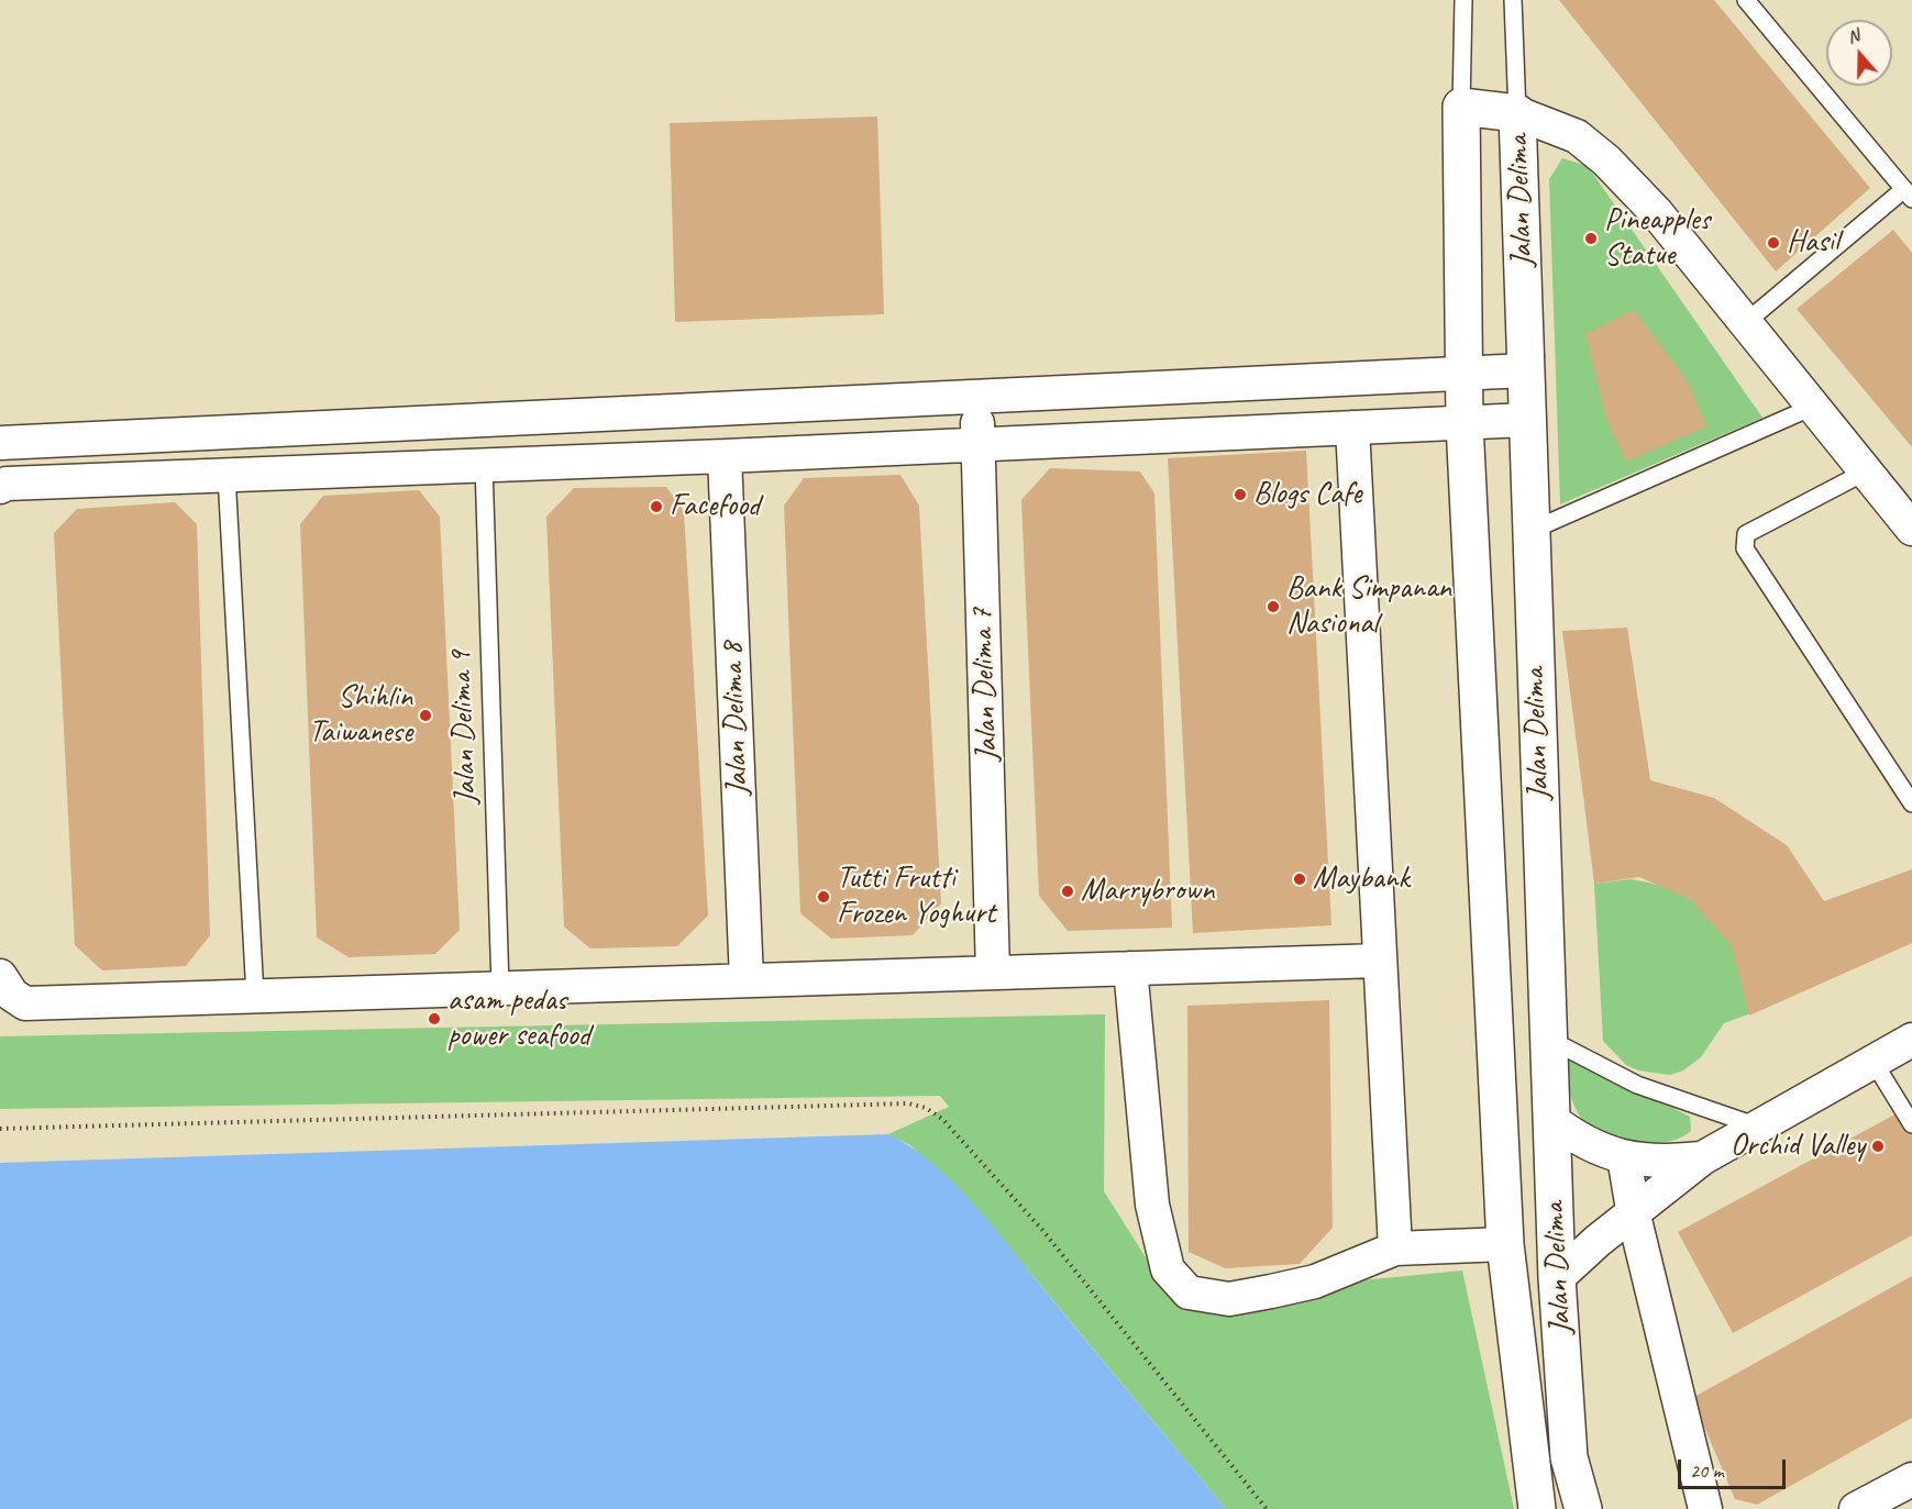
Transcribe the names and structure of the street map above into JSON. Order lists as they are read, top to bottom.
{
  "streets": {
    "street": ["Jalan Delima", "Jalan Delima 7", "Jalan Delima 8"],
    "lane": ["Jalan Delima 9"]
  },
  "places": [
    "Pineapples Statue",
    "Hasil",
    "Blogs Cafe",
    "Facefood",
    "Bank Simpanan Nasional",
    "Shihlin Taiwanese",
    "Maybank",
    "Marrybrown",
    "Tutti Frutti Frozen Yoghurt",
    "asam pedas power seafood",
    "Orchid Valley"
  ],
  "scale_bar": "20 m",
  "north": "top"
}
